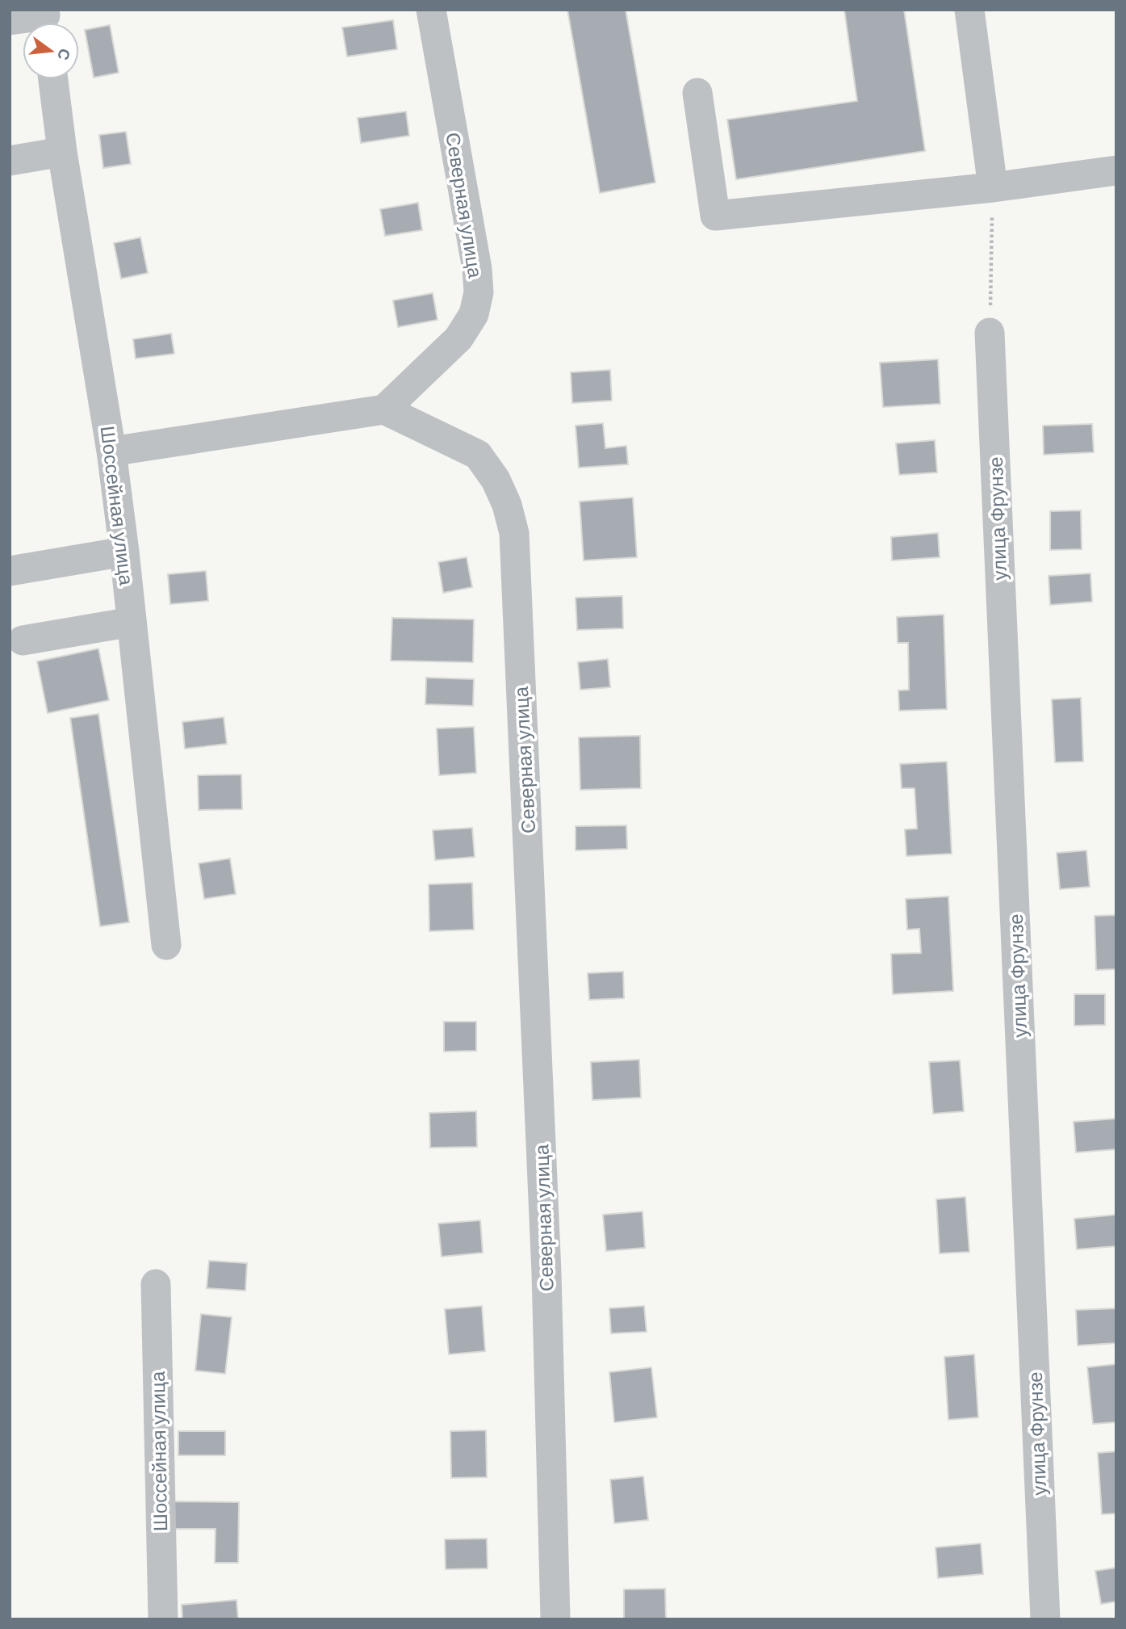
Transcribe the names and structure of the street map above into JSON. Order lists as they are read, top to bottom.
{
  "streets": {
    "street": ["Северная улица", "Шоссейная улица", "улица Фрунзе"]
  },
  "north": "right"
}
